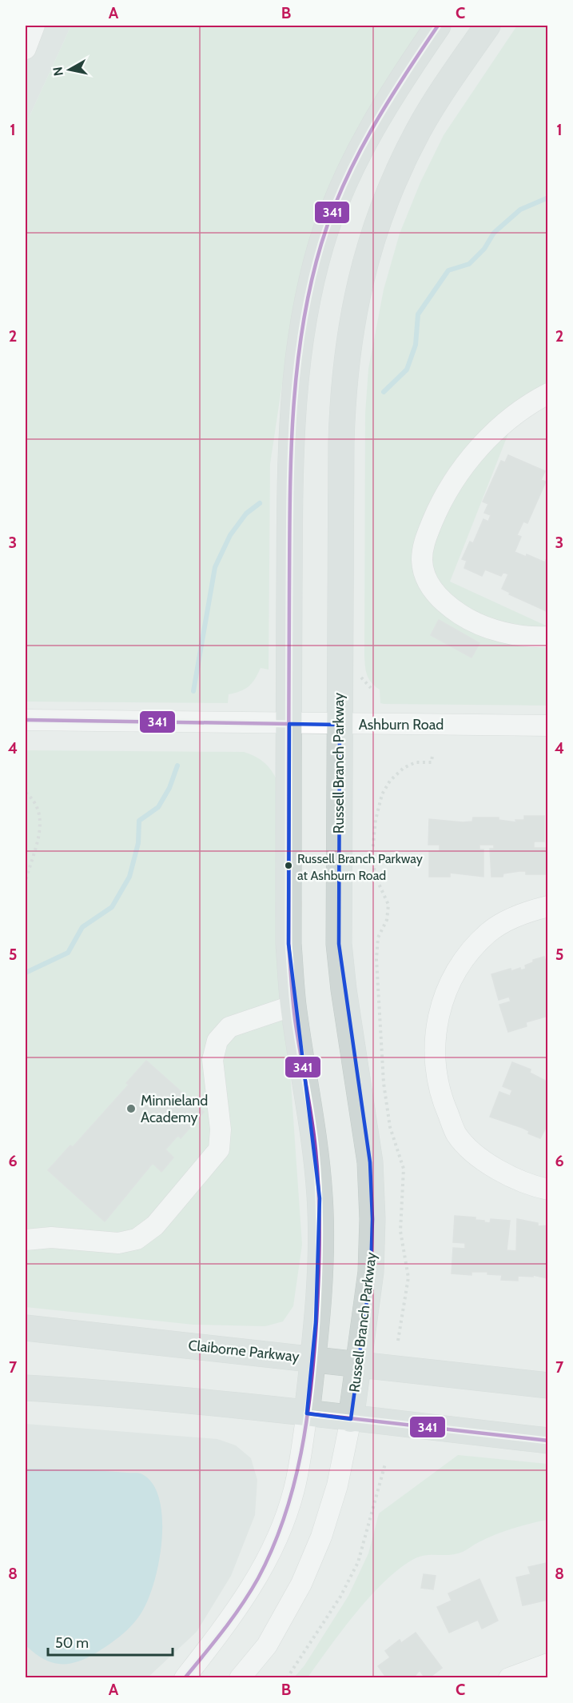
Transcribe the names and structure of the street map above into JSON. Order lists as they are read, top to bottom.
{
  "streets": {
    "main road": ["Russell Branch Parkway", "Claiborne Parkway"],
    "street": ["Ashburn Road"]
  },
  "crossings": [
    ["Ashburn Road", "Russell Branch Parkway"],
    ["Russell Branch Parkway", "Claiborne Parkway"]
  ],
  "places": ["Russell Branch Parkway at Ashburn Road", "Minnieland Academy"],
  "lines": ["transit line 341"],
  "scale_bar": "50 m",
  "north": "left",
  "grid": {
    "columns": ["A", "B", "C"],
    "rows": [
      "1",
      "2",
      "3",
      "4",
      "5",
      "6",
      "7",
      "8"
    ]
  }
}
